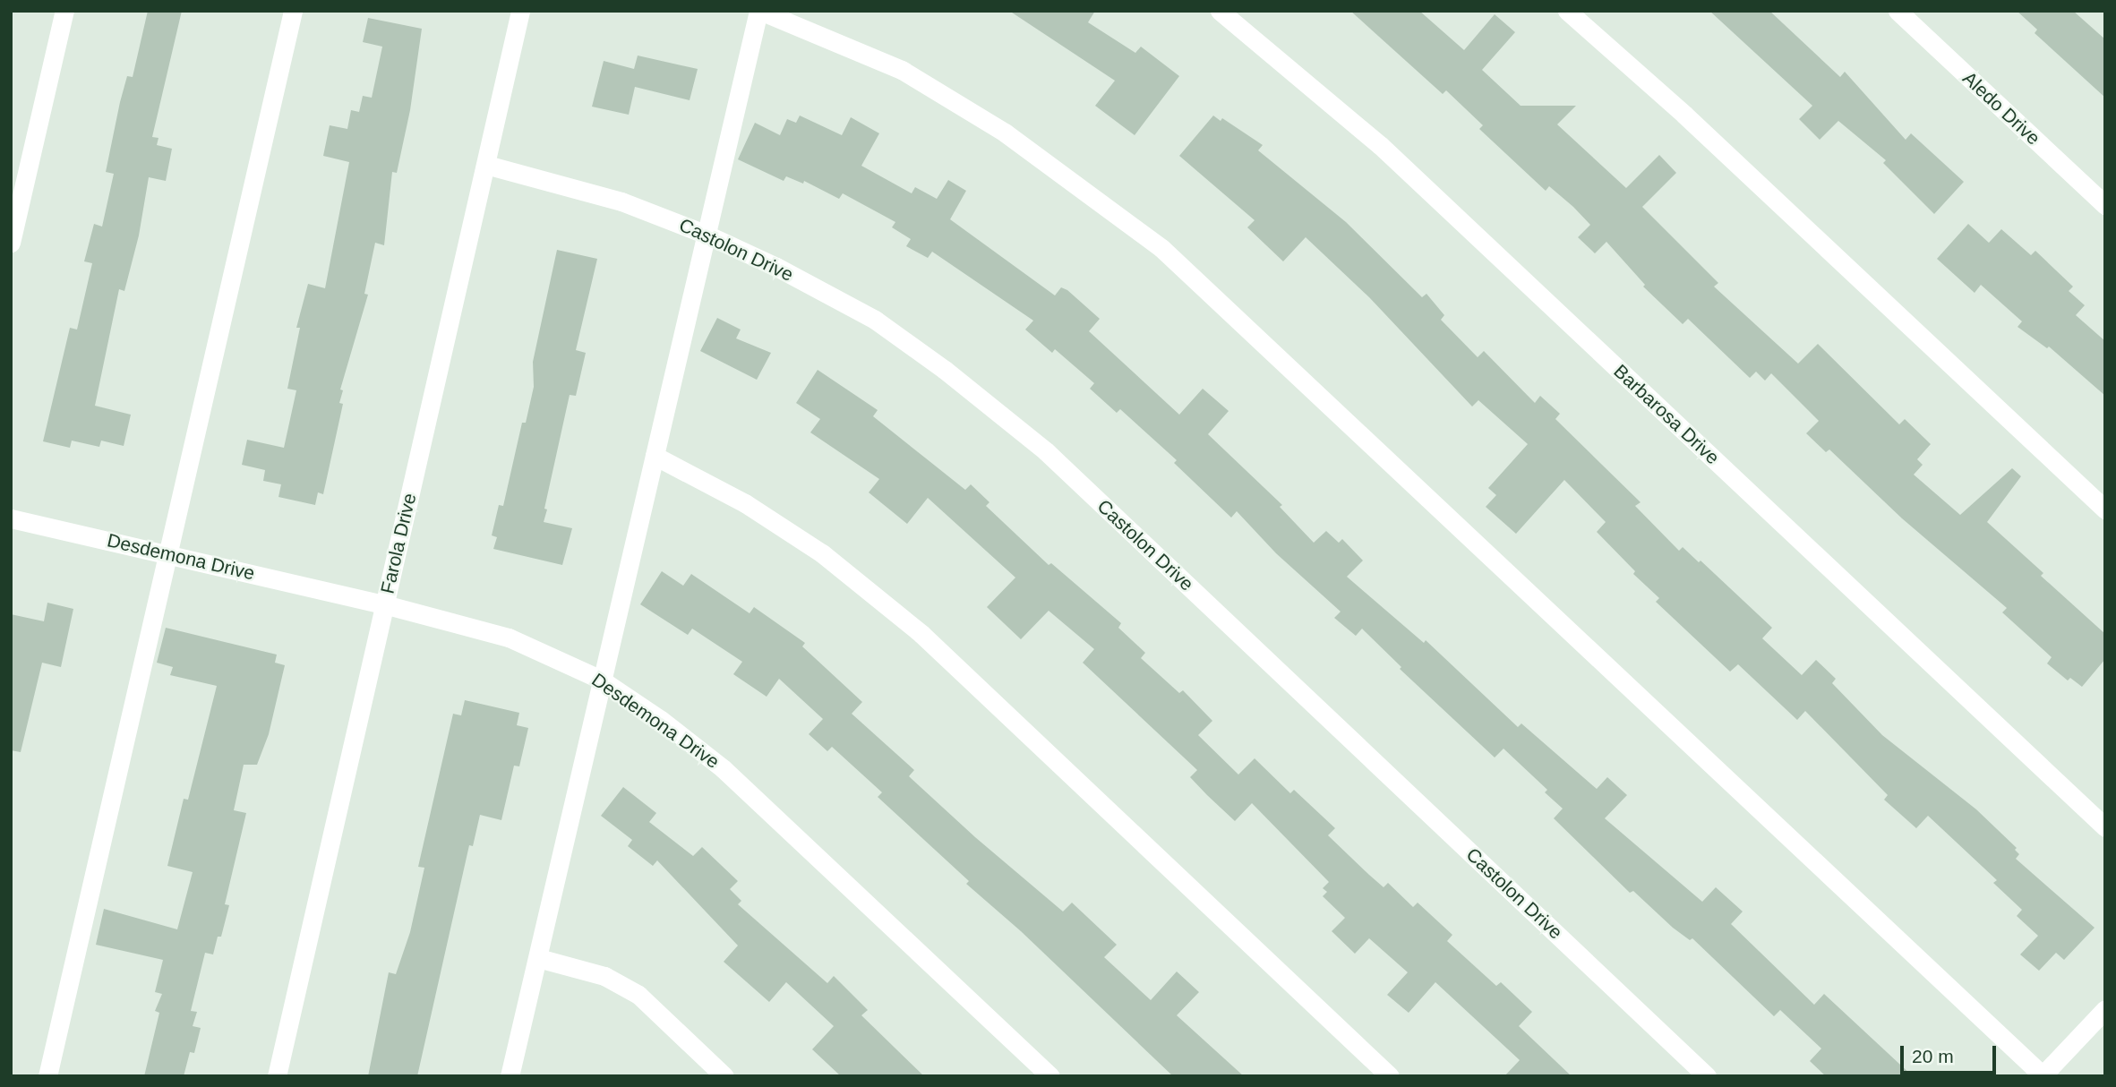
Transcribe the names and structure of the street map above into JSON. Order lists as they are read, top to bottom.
{
  "streets": {
    "street": [
      "Aledo Drive",
      "Castolon Drive",
      "Barbarosa Drive",
      "Farola Drive",
      "Desdemona Drive"
    ]
  },
  "crossings": [
    ["Castolon Drive", "Farola Drive"],
    ["Farola Drive", "Desdemona Drive"]
  ],
  "scale_bar": "20 m"
}
